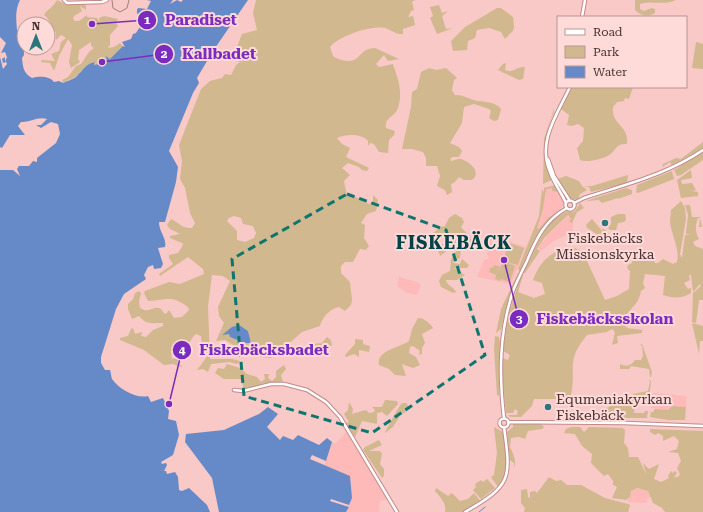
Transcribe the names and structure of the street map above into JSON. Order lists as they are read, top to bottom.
{
  "districts": ["FISKEBÄCK"],
  "places": [
    "Paradiset",
    "Kallbadet",
    "Fiskebäcks Missionskyrka",
    "Fiskebäcksskolan",
    "Fiskebäcksbadet",
    "Equmeniakyrkan Fiskebäck"
  ],
  "legend": ["Road", "Park", "Water"],
  "north": "top"
}
